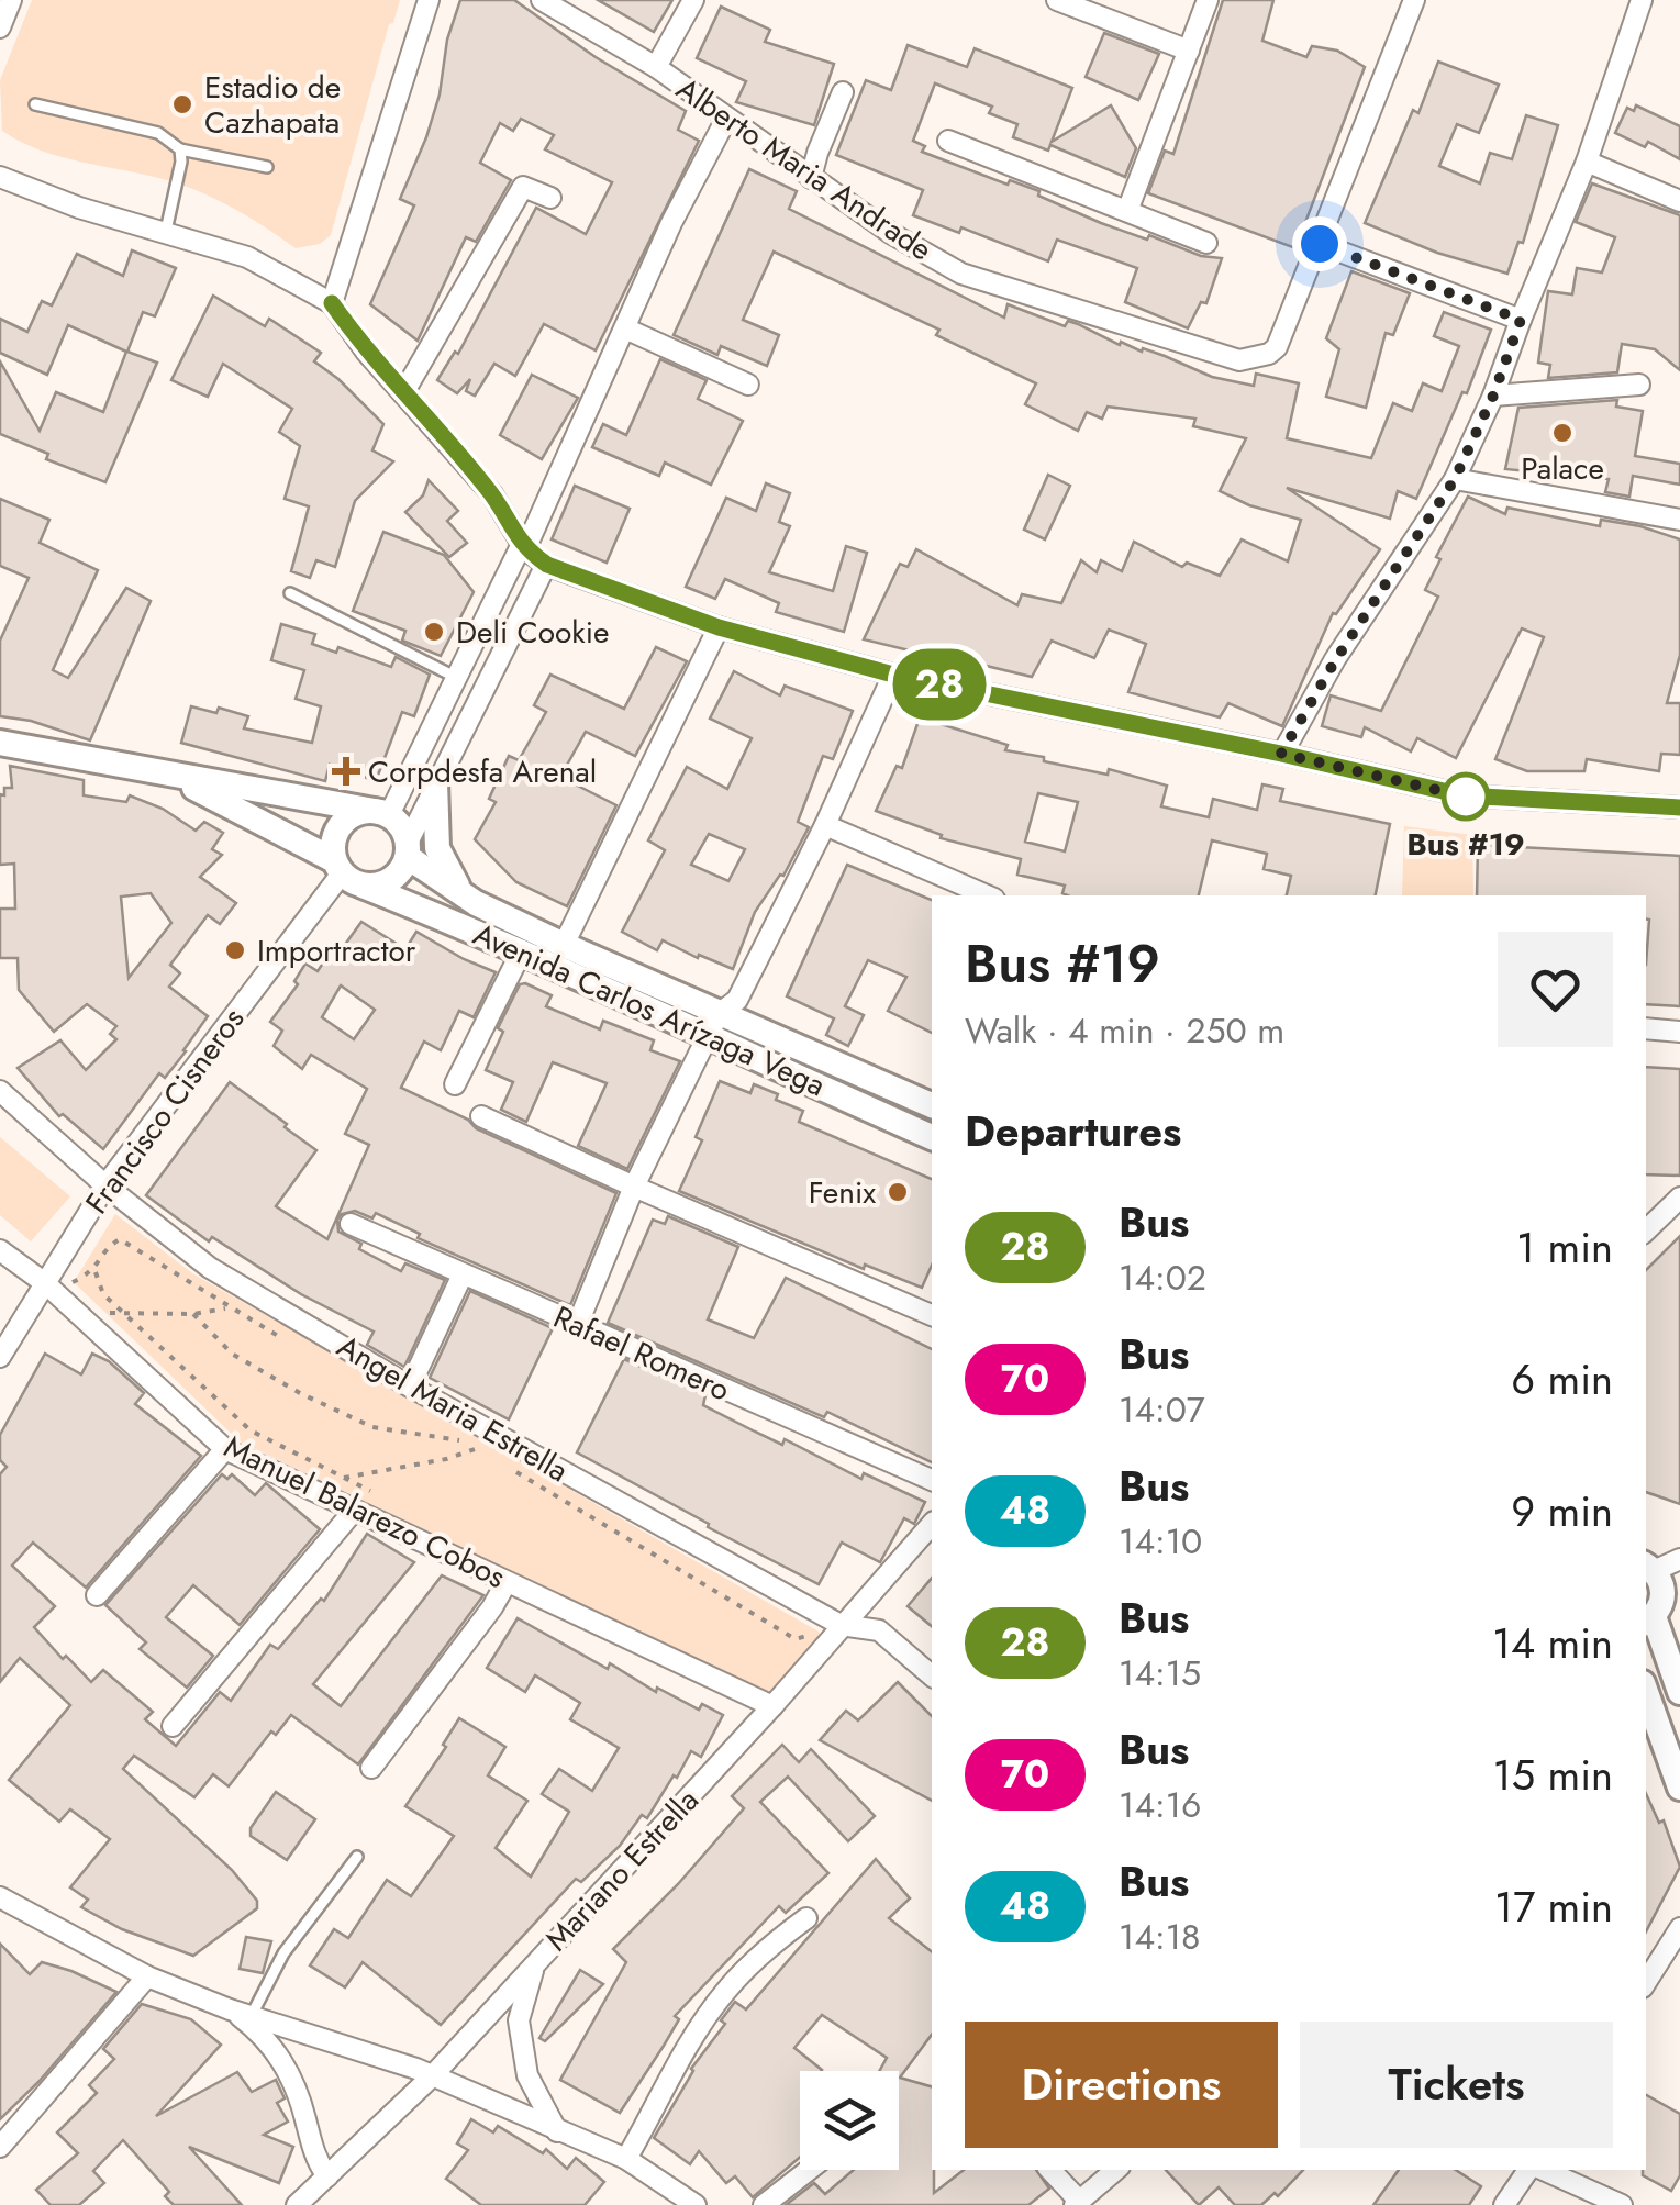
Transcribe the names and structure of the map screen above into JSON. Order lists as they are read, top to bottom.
{
  "streets": {
    "street": [
      "Alberto Maria Andrade",
      "Avenida Carlos Arízaga Vega",
      "Francisco Cisneros",
      "Rafael Romero",
      "Angel Maria Estrella",
      "Manuel Balarezo Cobos",
      "Mariano Estrella"
    ]
  },
  "crossings": [
    ["Avenida Carlos Arízaga Vega", "Francisco Cisneros"],
    ["Francisco Cisneros", "Angel Maria Estrella"],
    ["Francisco Cisneros", "Manuel Balarezo Cobos"],
    ["Angel Maria Estrella", "Mariano Estrella"],
    ["Manuel Balarezo Cobos", "Mariano Estrella"]
  ],
  "places": {
    "other": [
      "Estadio de Cazhapata",
      "Palace",
      "Deli Cookie",
      "Bus #19",
      "Importractor",
      "Fenix"
    ],
    "health": ["Corpdesfa Arenal"]
  },
  "lines": ["bus line 28"],
  "page": {
    "on_map": "28",
    "heading": [
      ["Bus #19", "Walk · 4 min · 250 m"],
      "Departures"
    ],
    "list": [
      {
        "mark": "28",
        "name": "Bus",
        "note": "14:02",
        "value": "1 min"
      },
      {
        "mark": "70",
        "name": "Bus",
        "note": "14:07",
        "value": "6 min"
      },
      {
        "mark": "48",
        "name": "Bus",
        "note": "14:10",
        "value": "9 min"
      },
      {
        "mark": "28",
        "name": "Bus",
        "note": "14:15",
        "value": "14 min"
      },
      {
        "mark": "70",
        "name": "Bus",
        "note": "14:16",
        "value": "15 min"
      },
      {
        "mark": "48",
        "name": "Bus",
        "note": "14:18",
        "value": "17 min"
      }
    ],
    "buttons": ["Directions", "Tickets"]
  }
}
